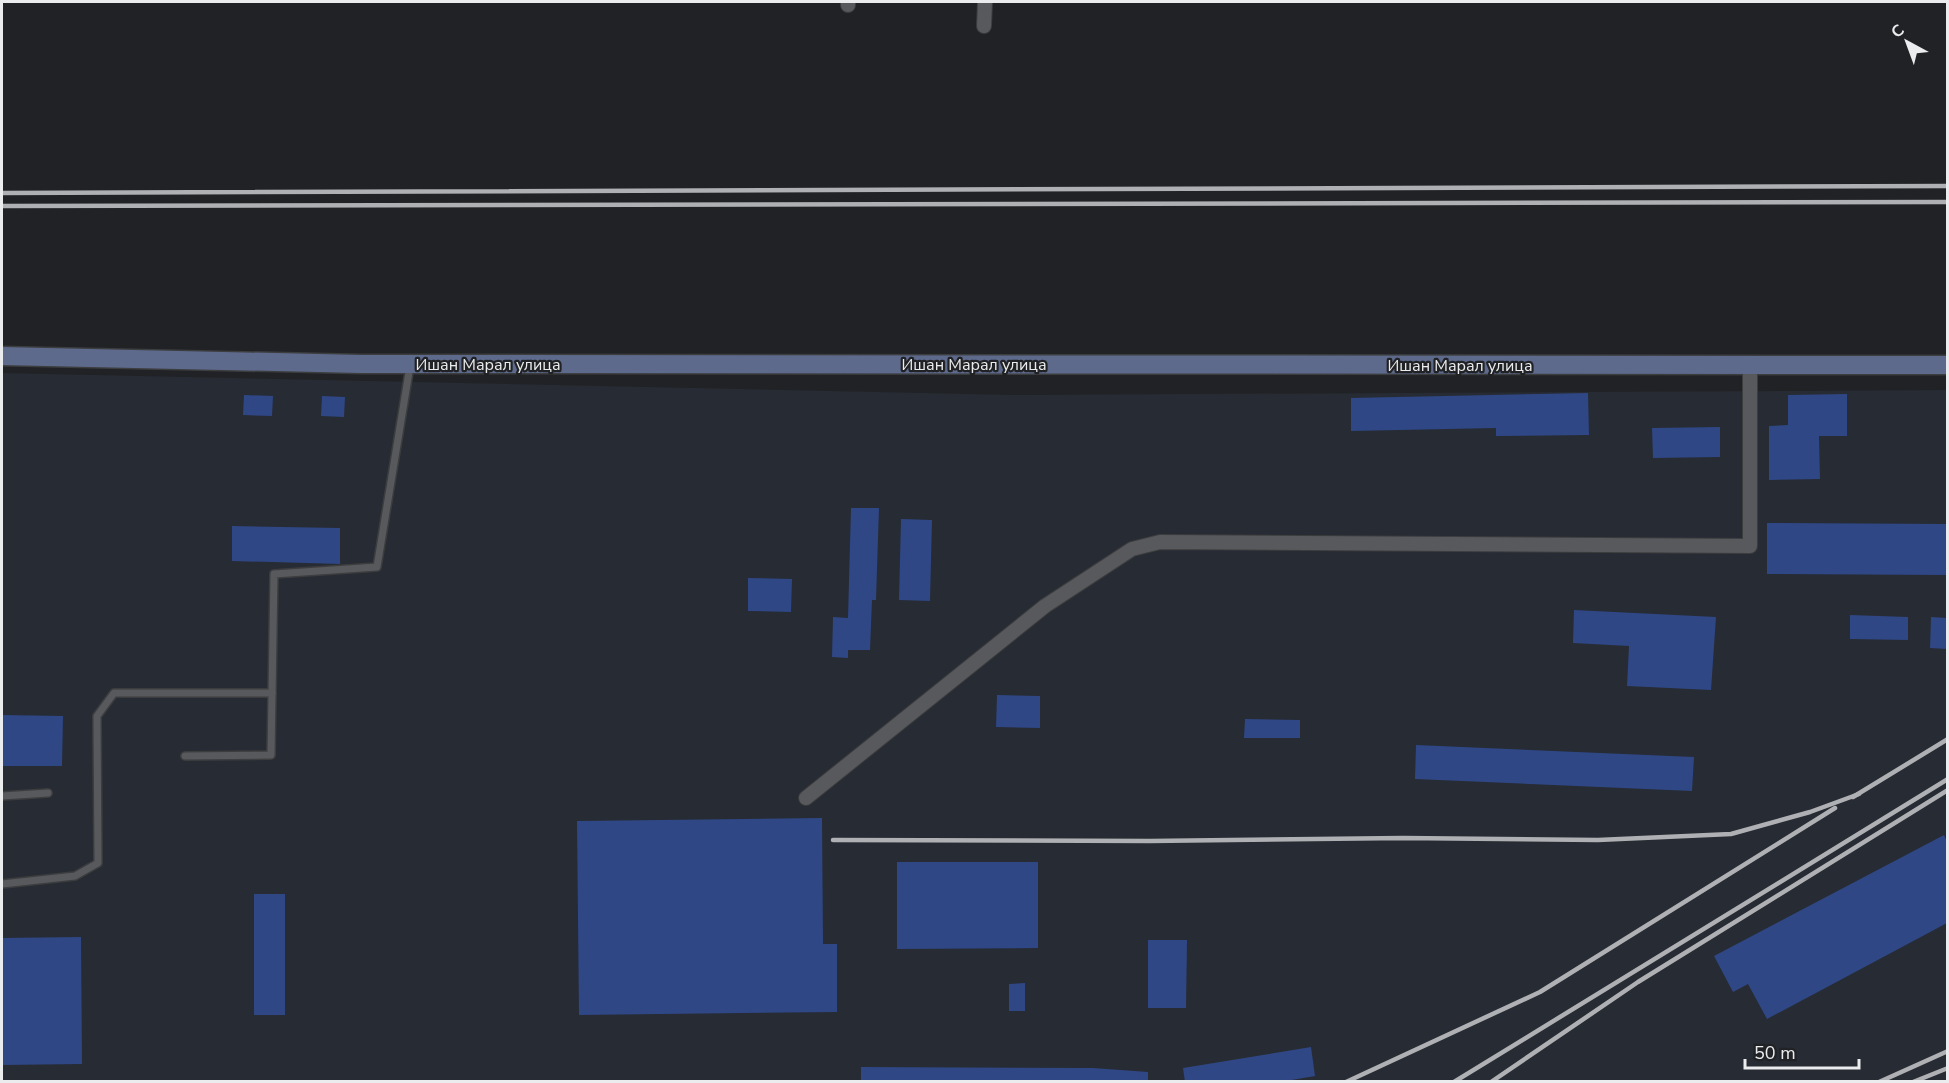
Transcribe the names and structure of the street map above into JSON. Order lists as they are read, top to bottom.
{
  "streets": {
    "main road": ["Ишан Марал улица"]
  },
  "scale_bar": "50 m",
  "north": "top left"
}
